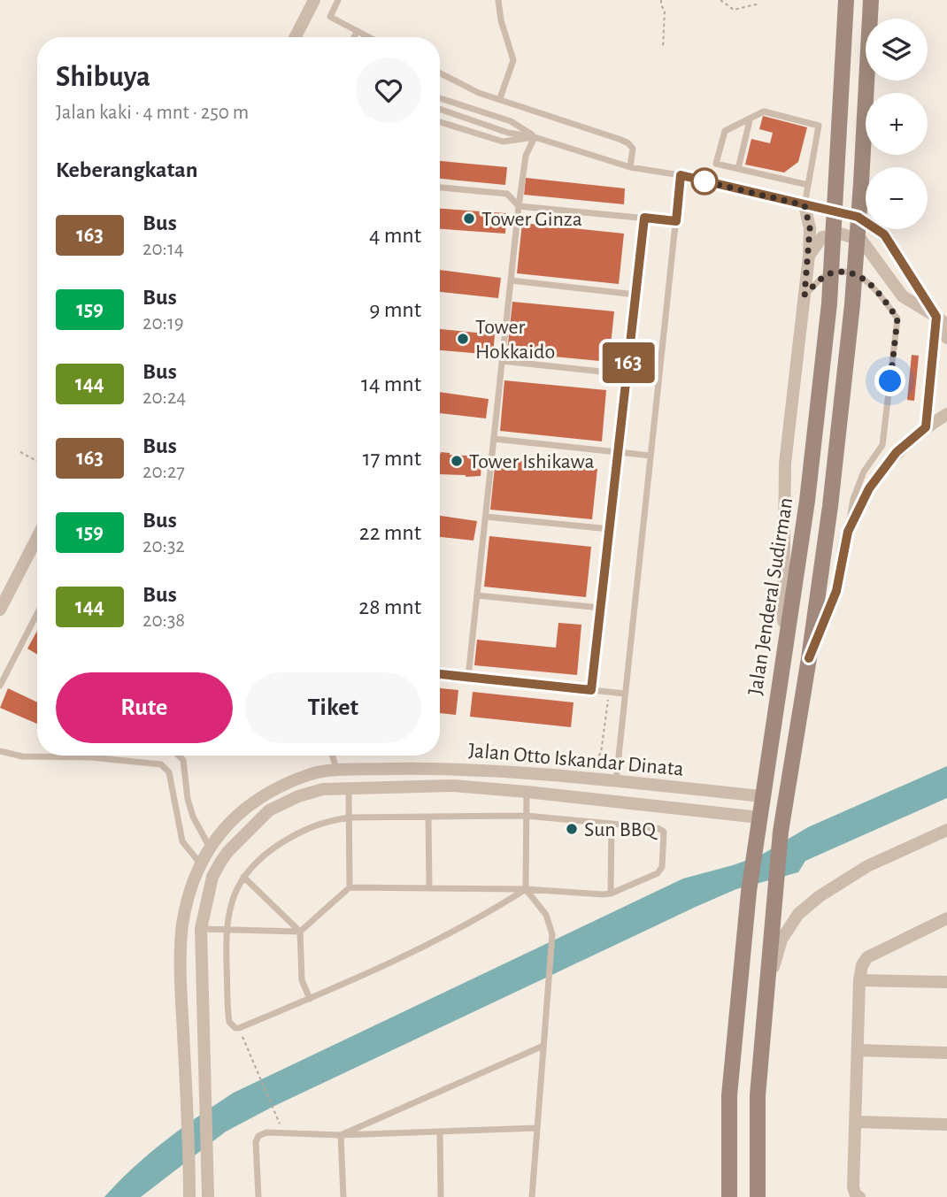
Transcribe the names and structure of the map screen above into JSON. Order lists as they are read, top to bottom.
{
  "streets": {
    "main road": ["Jalan Jenderal Sudirman"],
    "street": ["Jalan Otto Iskandar Dinata"]
  },
  "crossings": [
    ["Jalan Jenderal Sudirman", "Jalan Otto Iskandar Dinata"]
  ],
  "places": [
    "Tower Ginza",
    "Tower Hokkaido",
    "Tower Ishikawa",
    "Sun BBQ"
  ],
  "lines": ["bus line 163"],
  "page": {
    "on_map": "163",
    "map_buttons": ["+", "−"],
    "heading": [
      ["Shibuya", "Jalan kaki · 4 mnt · 250 m"],
      "Keberangkatan"
    ],
    "list": [
      {
        "mark": "163",
        "name": "Bus",
        "note": "20:14",
        "value": "4 mnt"
      },
      {
        "mark": "159",
        "name": "Bus",
        "note": "20:19",
        "value": "9 mnt"
      },
      {
        "mark": "144",
        "name": "Bus",
        "note": "20:24",
        "value": "14 mnt"
      },
      {
        "mark": "163",
        "name": "Bus",
        "note": "20:27",
        "value": "17 mnt"
      },
      {
        "mark": "159",
        "name": "Bus",
        "note": "20:32",
        "value": "22 mnt"
      },
      {
        "mark": "144",
        "name": "Bus",
        "note": "20:38",
        "value": "28 mnt"
      }
    ],
    "buttons": ["Rute", "Tiket"]
  }
}
